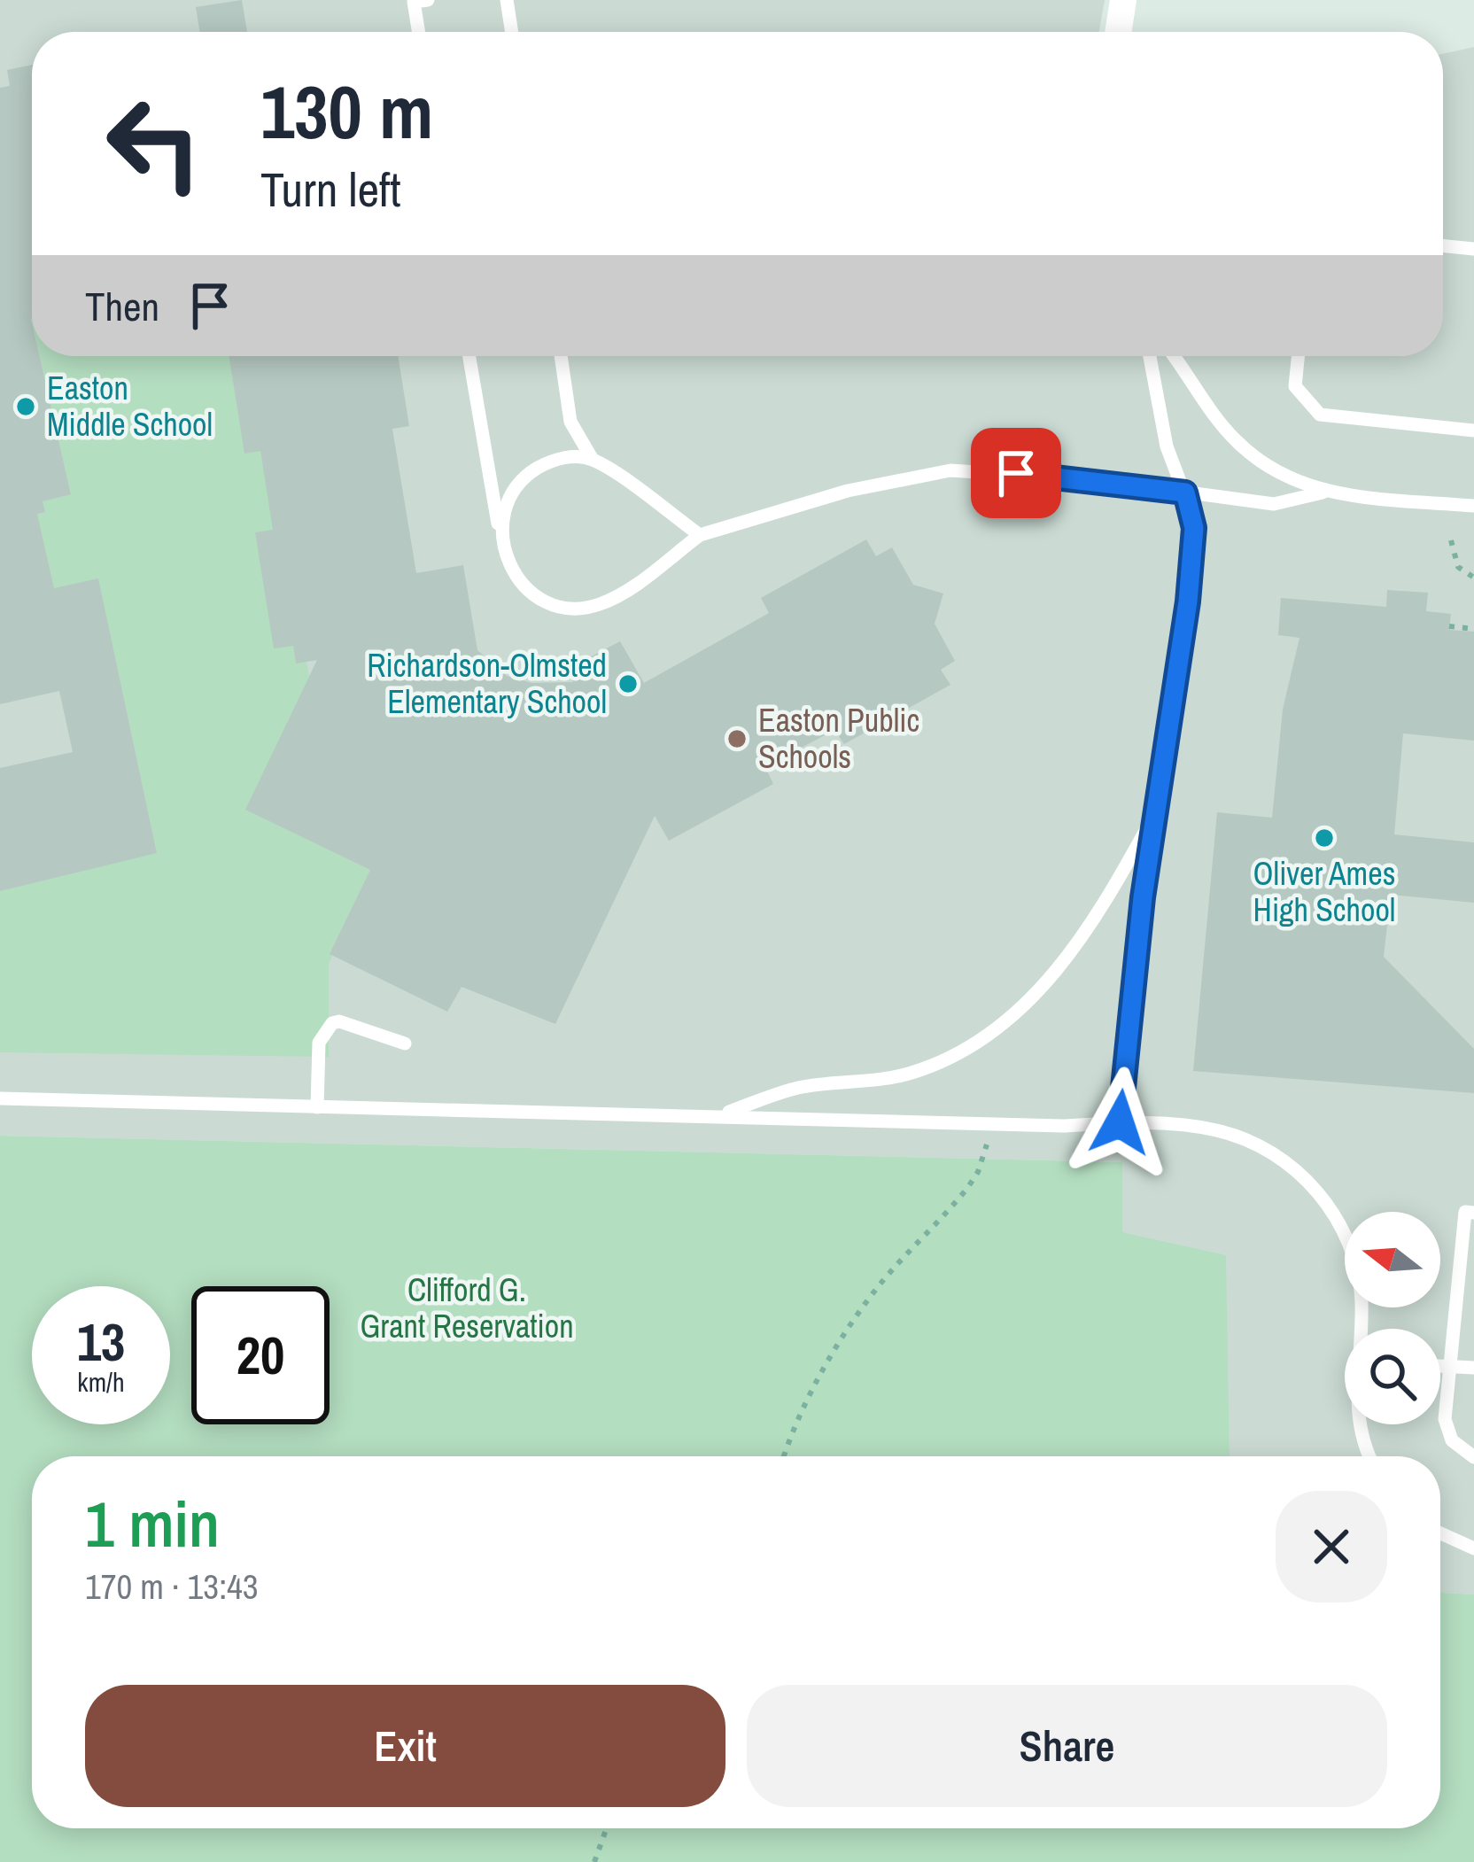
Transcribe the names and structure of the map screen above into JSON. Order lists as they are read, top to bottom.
{
  "parks": ["Clifford G. Grant Reservation"],
  "places": [
    "Easton Middle School",
    "Richardson-Olmsted Elementary School",
    "Easton Public Schools",
    "Oliver Ames High School"
  ],
  "north": "left",
  "page": {
    "turn": ["130 m", "Turn left"],
    "then": "Then",
    "speed": "13 km/h",
    "limit": "20",
    "heading": ["1 min", "170 m · 13:43"],
    "buttons": ["Exit", "Share"]
  }
}
